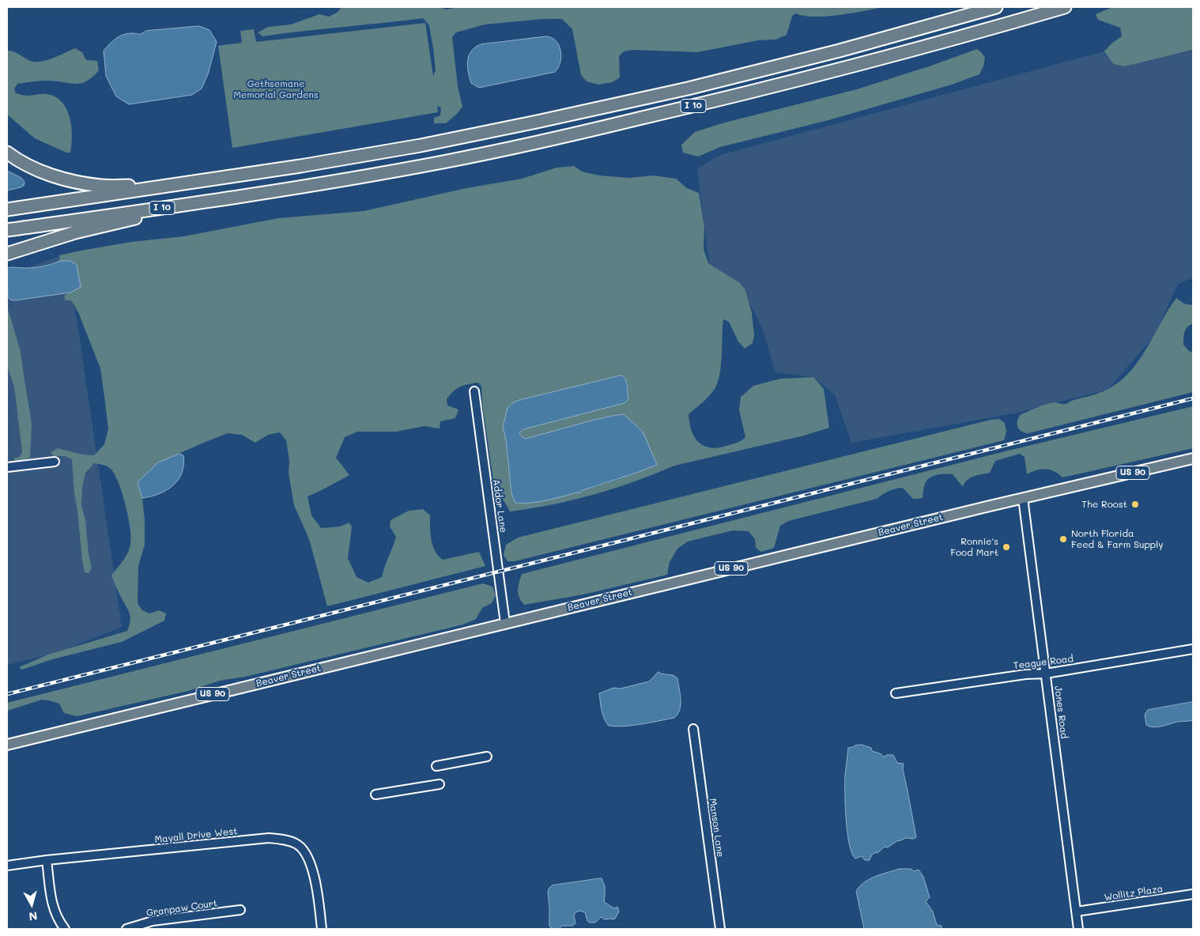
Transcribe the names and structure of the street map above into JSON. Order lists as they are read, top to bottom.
{
  "streets": {
    "highway": ["I 10"],
    "main road": ["US 90", "Beaver Street"],
    "street": [
      "Addor Lane",
      "Teague Road",
      "Jones Road",
      "Manson Lane",
      "Mayall Drive West",
      "Wollitz Plaza",
      "Granpaw Court"
    ]
  },
  "crossings": [
    ["Addor Lane", "Beaver Street"],
    ["Beaver Street", "Jones Road"],
    ["Teague Road", "Jones Road"],
    ["Jones Road", "Wollitz Plaza"]
  ],
  "parks": ["Gethsemane Memorial Gardens"],
  "places": ["The Roost", "North Florida Feed & Farm Supply", "Ronnie's Food Mart"],
  "north": "bottom"
}
